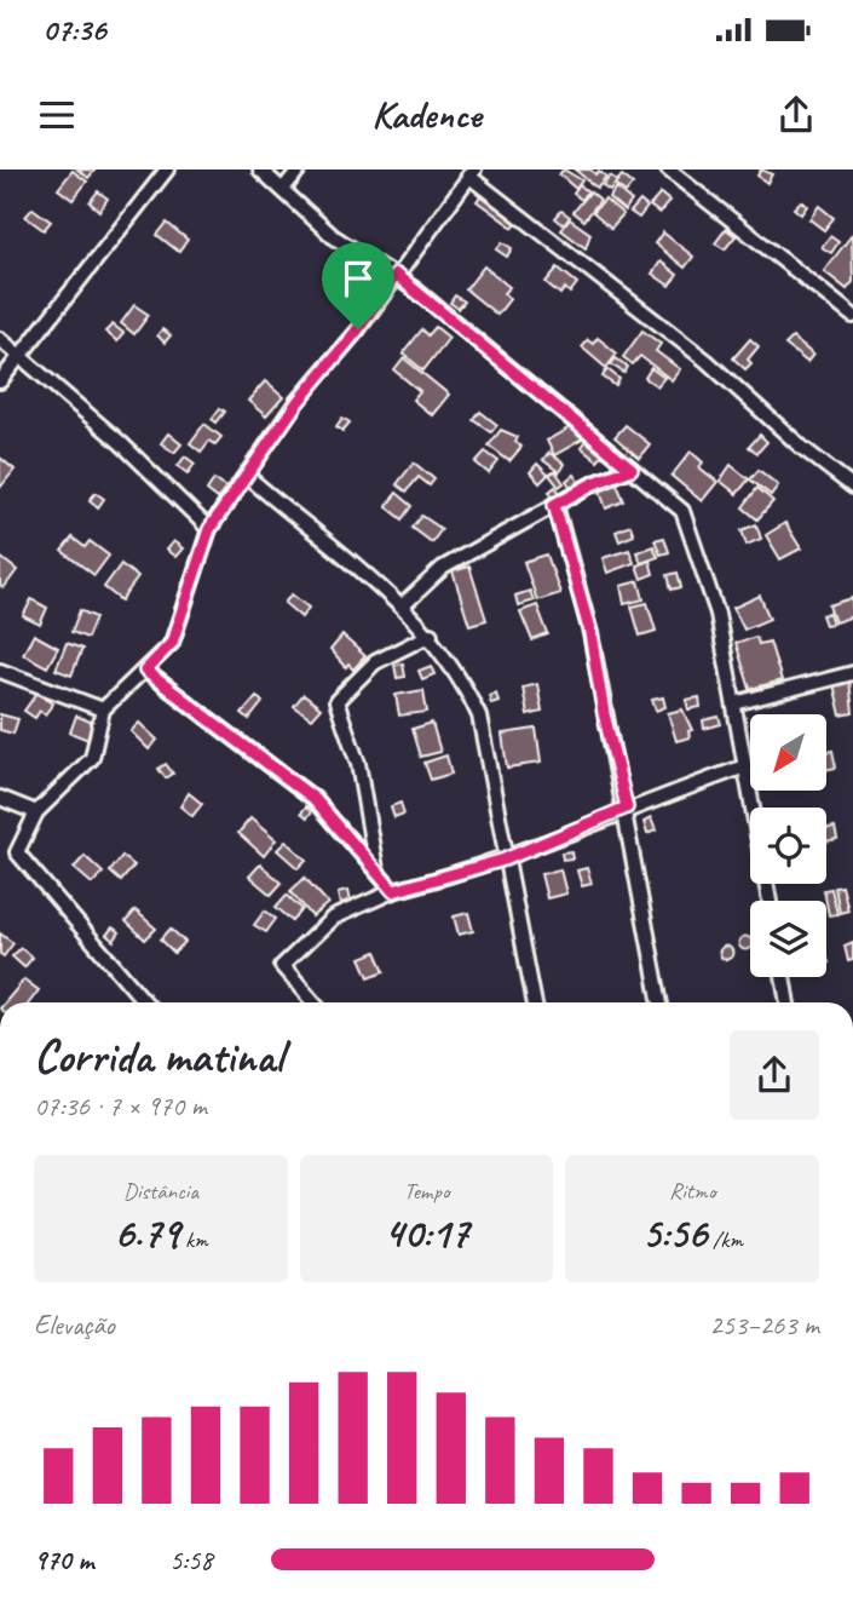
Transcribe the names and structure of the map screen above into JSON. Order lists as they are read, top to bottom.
{
  "north": "bottom left",
  "page": {
    "status": "07:36",
    "header": "Kadence",
    "heading": ["Corrida matinal", "07:36 · 7 × 970 m"],
    "stats": [
      ["Distância", "6.79 km"],
      ["Tempo", "40:17"],
      ["Ritmo", "5:56 /km"]
    ],
    "chart": ["Elevação", "253–263 m"],
    "list": [
      {
        "name": "970 m",
        "note": "5:58"
      }
    ]
  }
}
